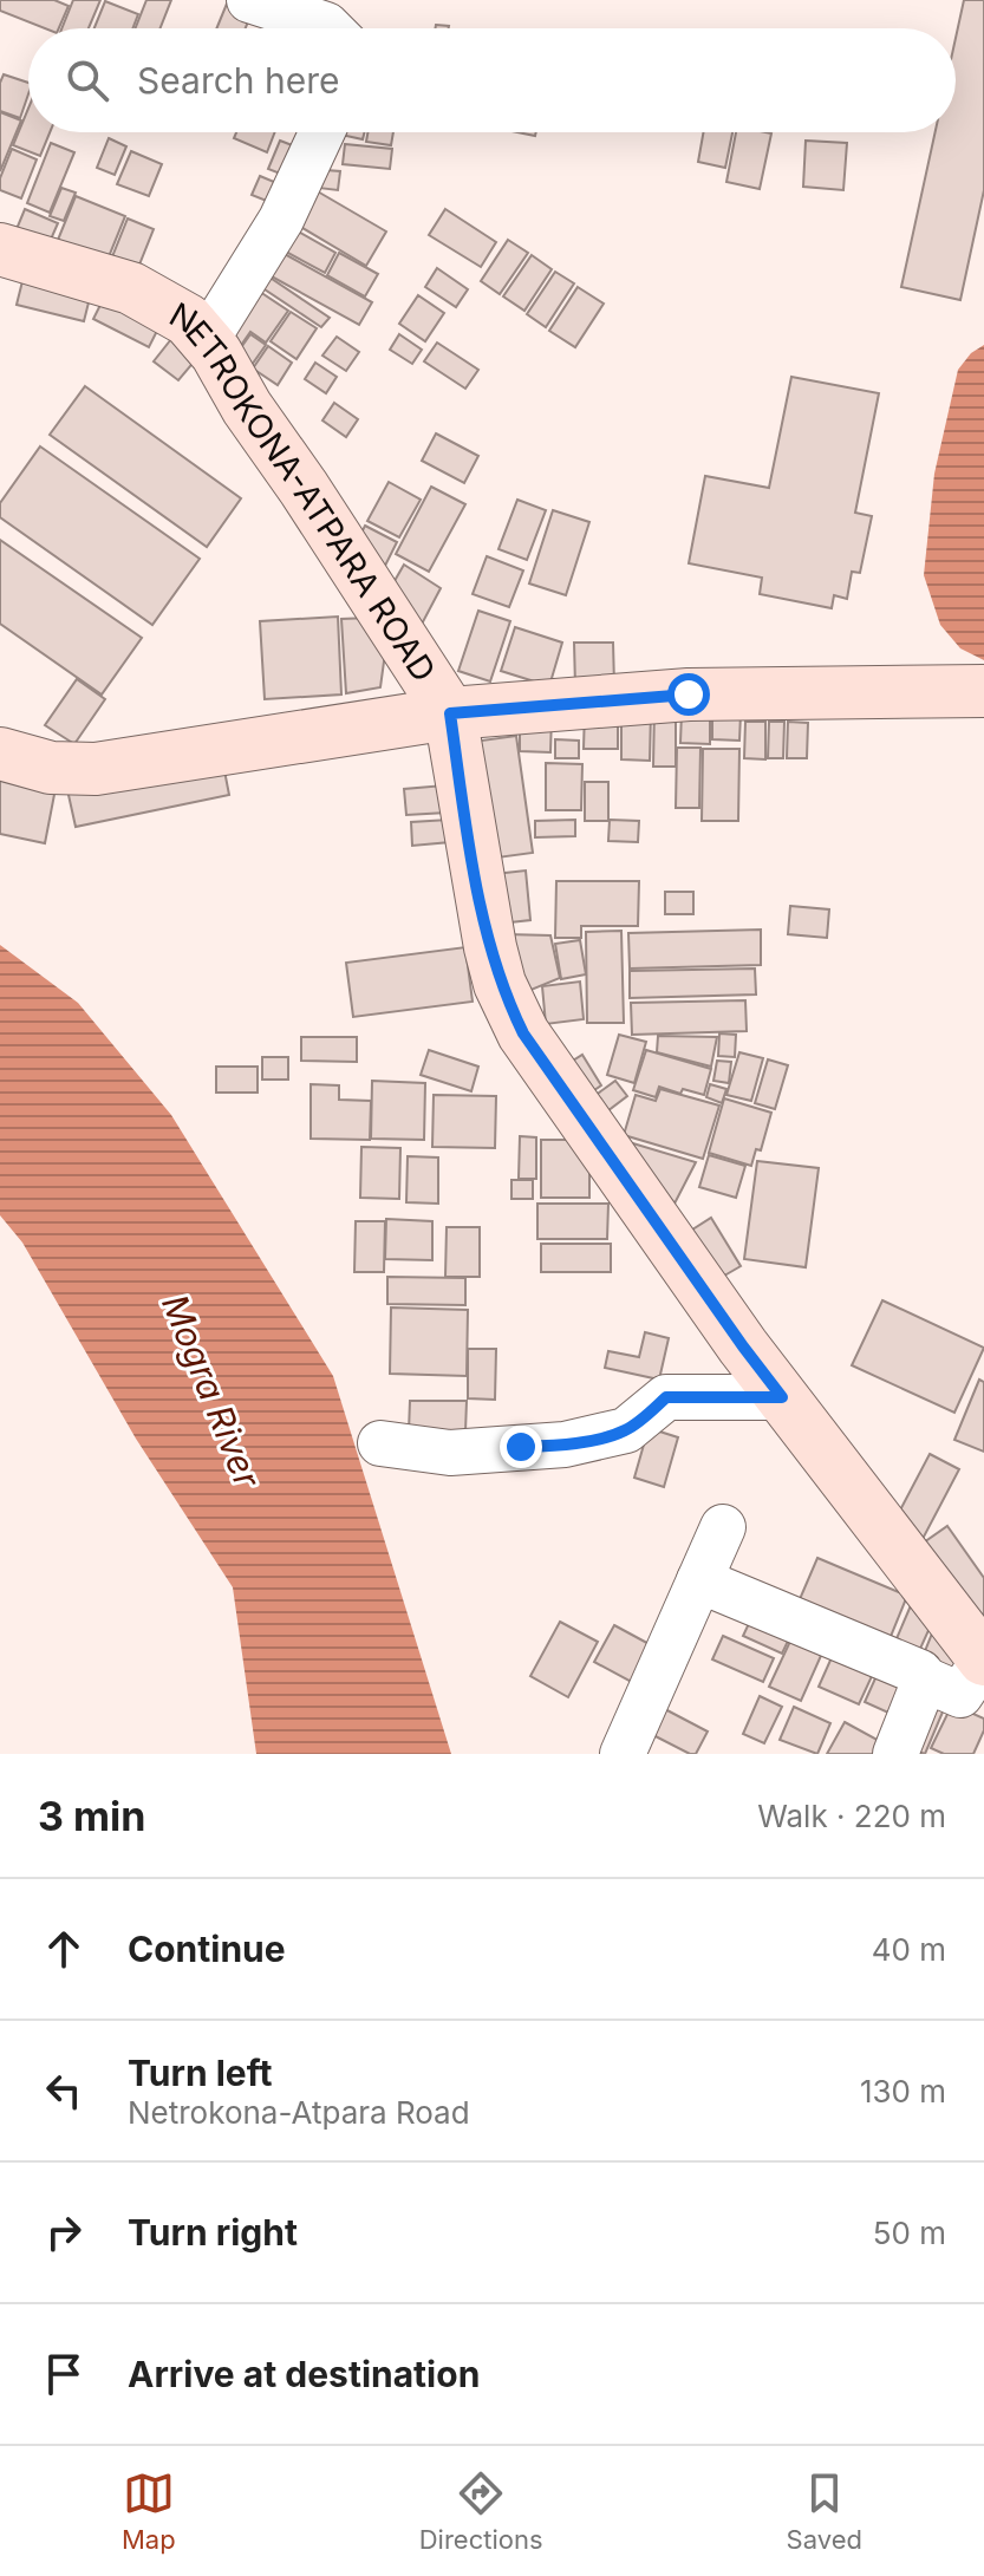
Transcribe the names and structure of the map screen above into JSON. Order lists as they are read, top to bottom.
{
  "streets": {
    "street": ["NETROKONA-ATPARA ROAD"]
  },
  "water": ["Mogra River"],
  "page": {
    "search": "Search here",
    "heading": ["3 min", "Walk · 220 m"],
    "list": [
      ["Continue", "40 m"],
      ["Turn left", "Netrokona-Atpara Road", "130 m"],
      ["Turn right", "50 m"],
      "Arrive at destination"
    ],
    "nav": ["Map", "Directions", "Saved"]
  }
}
